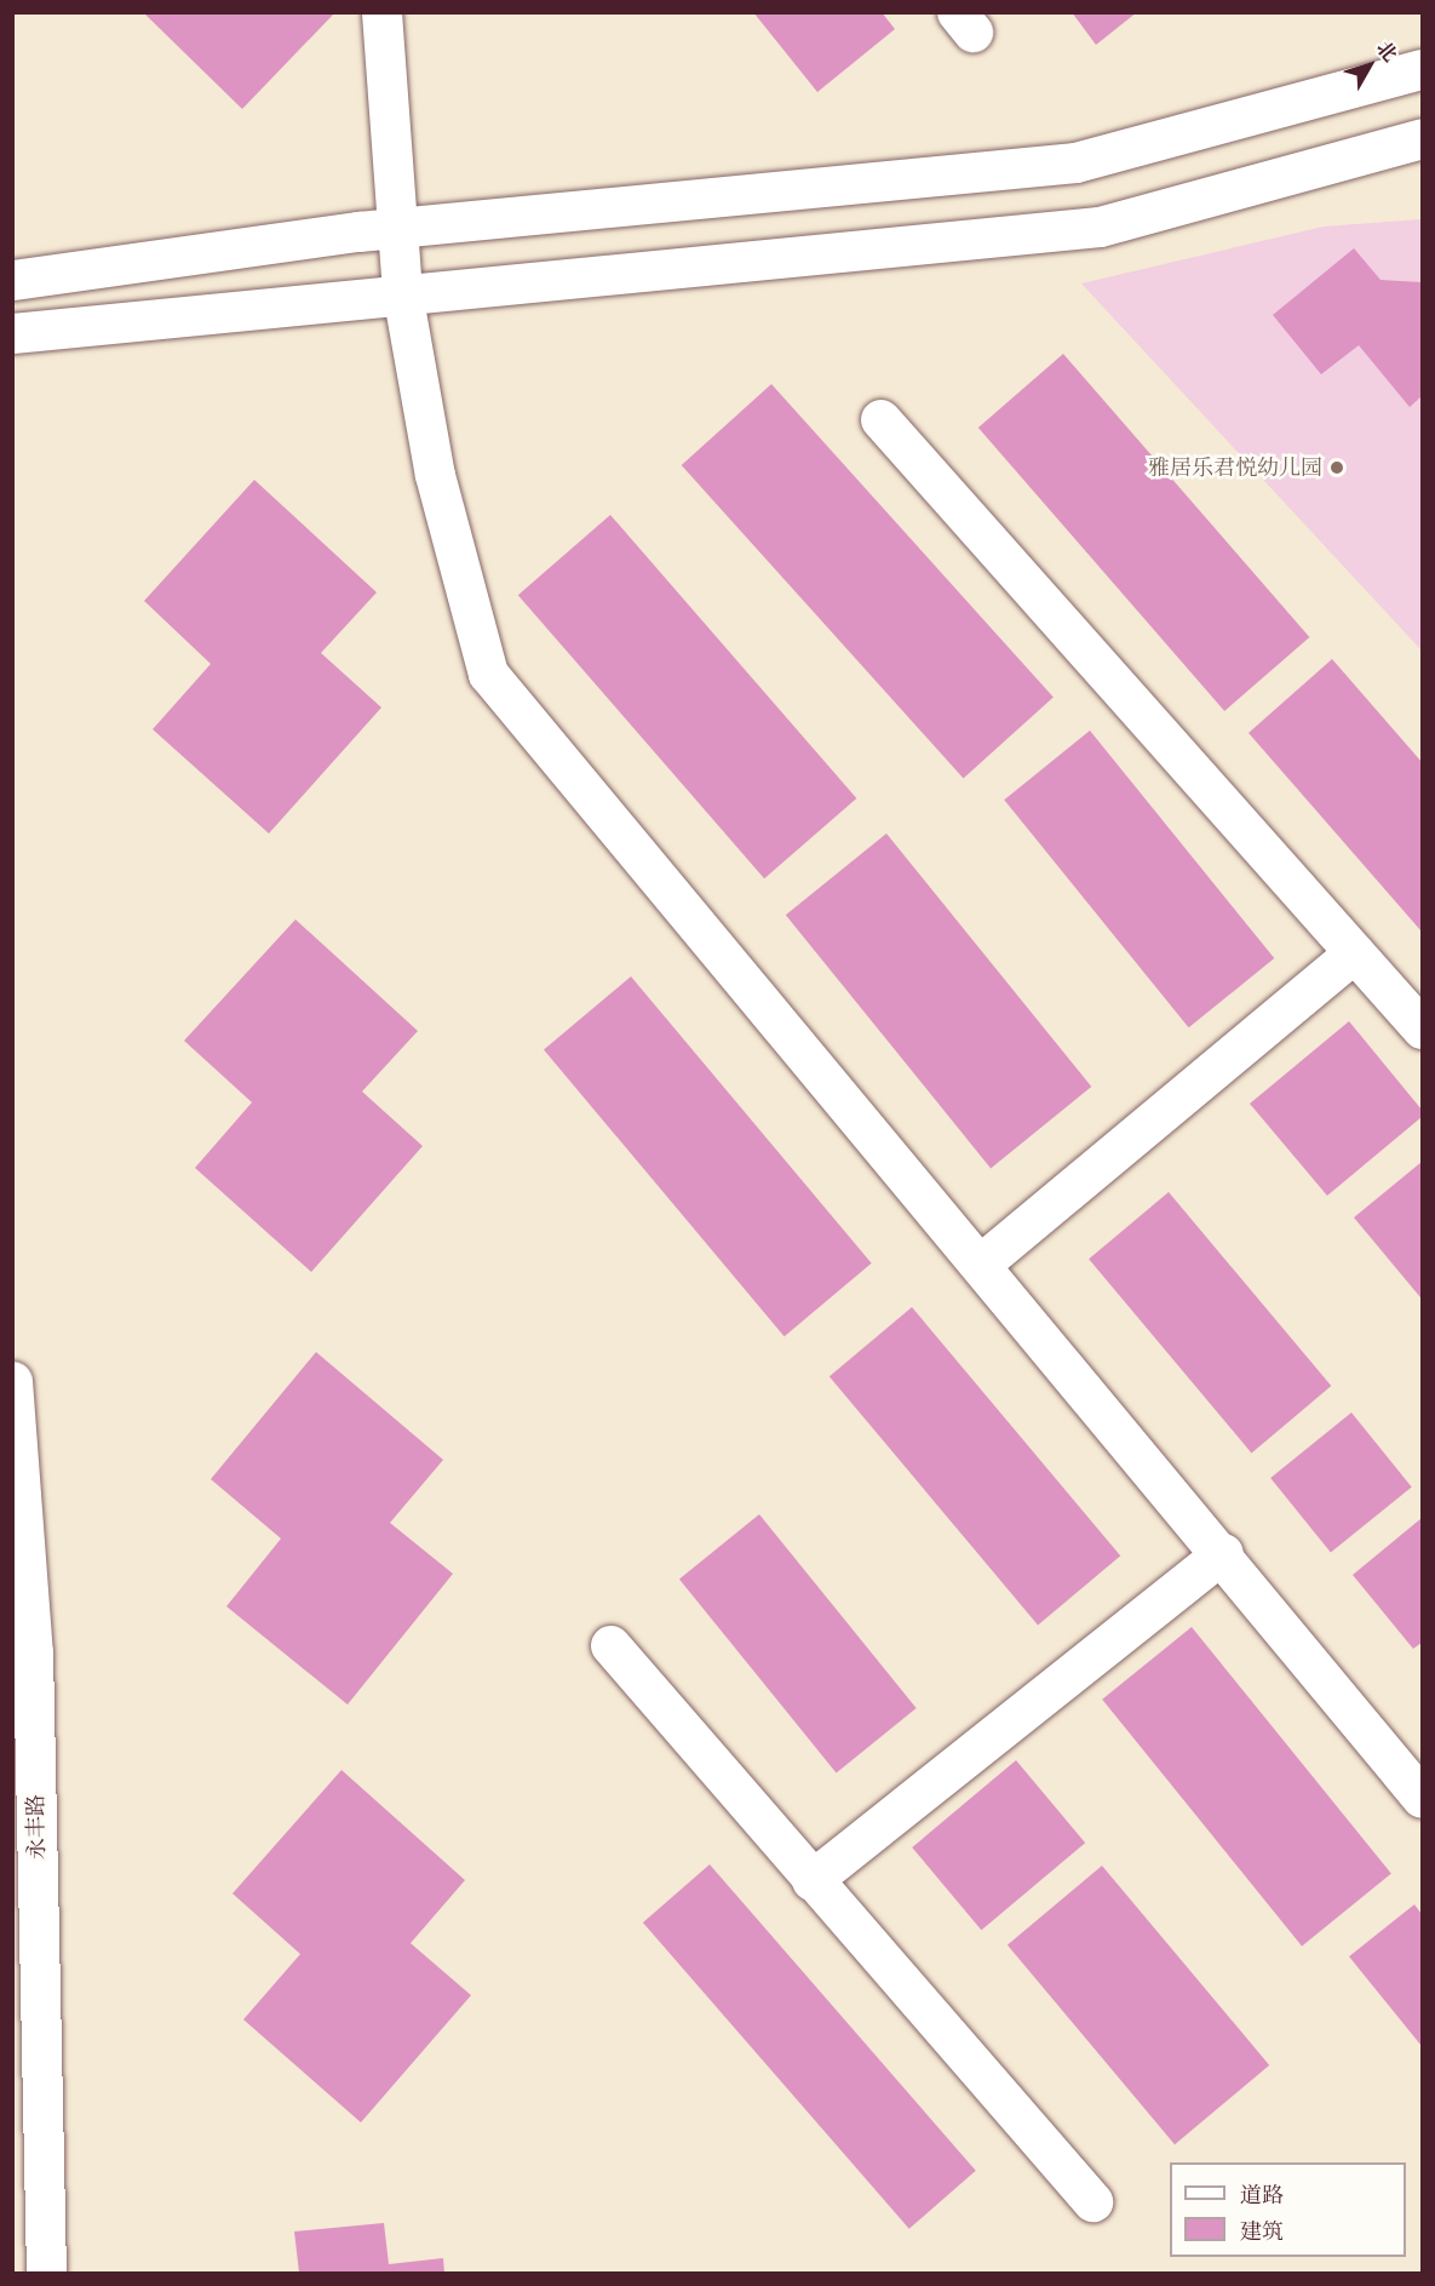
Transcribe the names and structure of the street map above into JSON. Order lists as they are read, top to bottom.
{
  "streets": {
    "street": ["永丰路"]
  },
  "places": ["雅居乐君悦幼儿园"],
  "legend": ["道路", "建筑"],
  "north": "top right"
}
